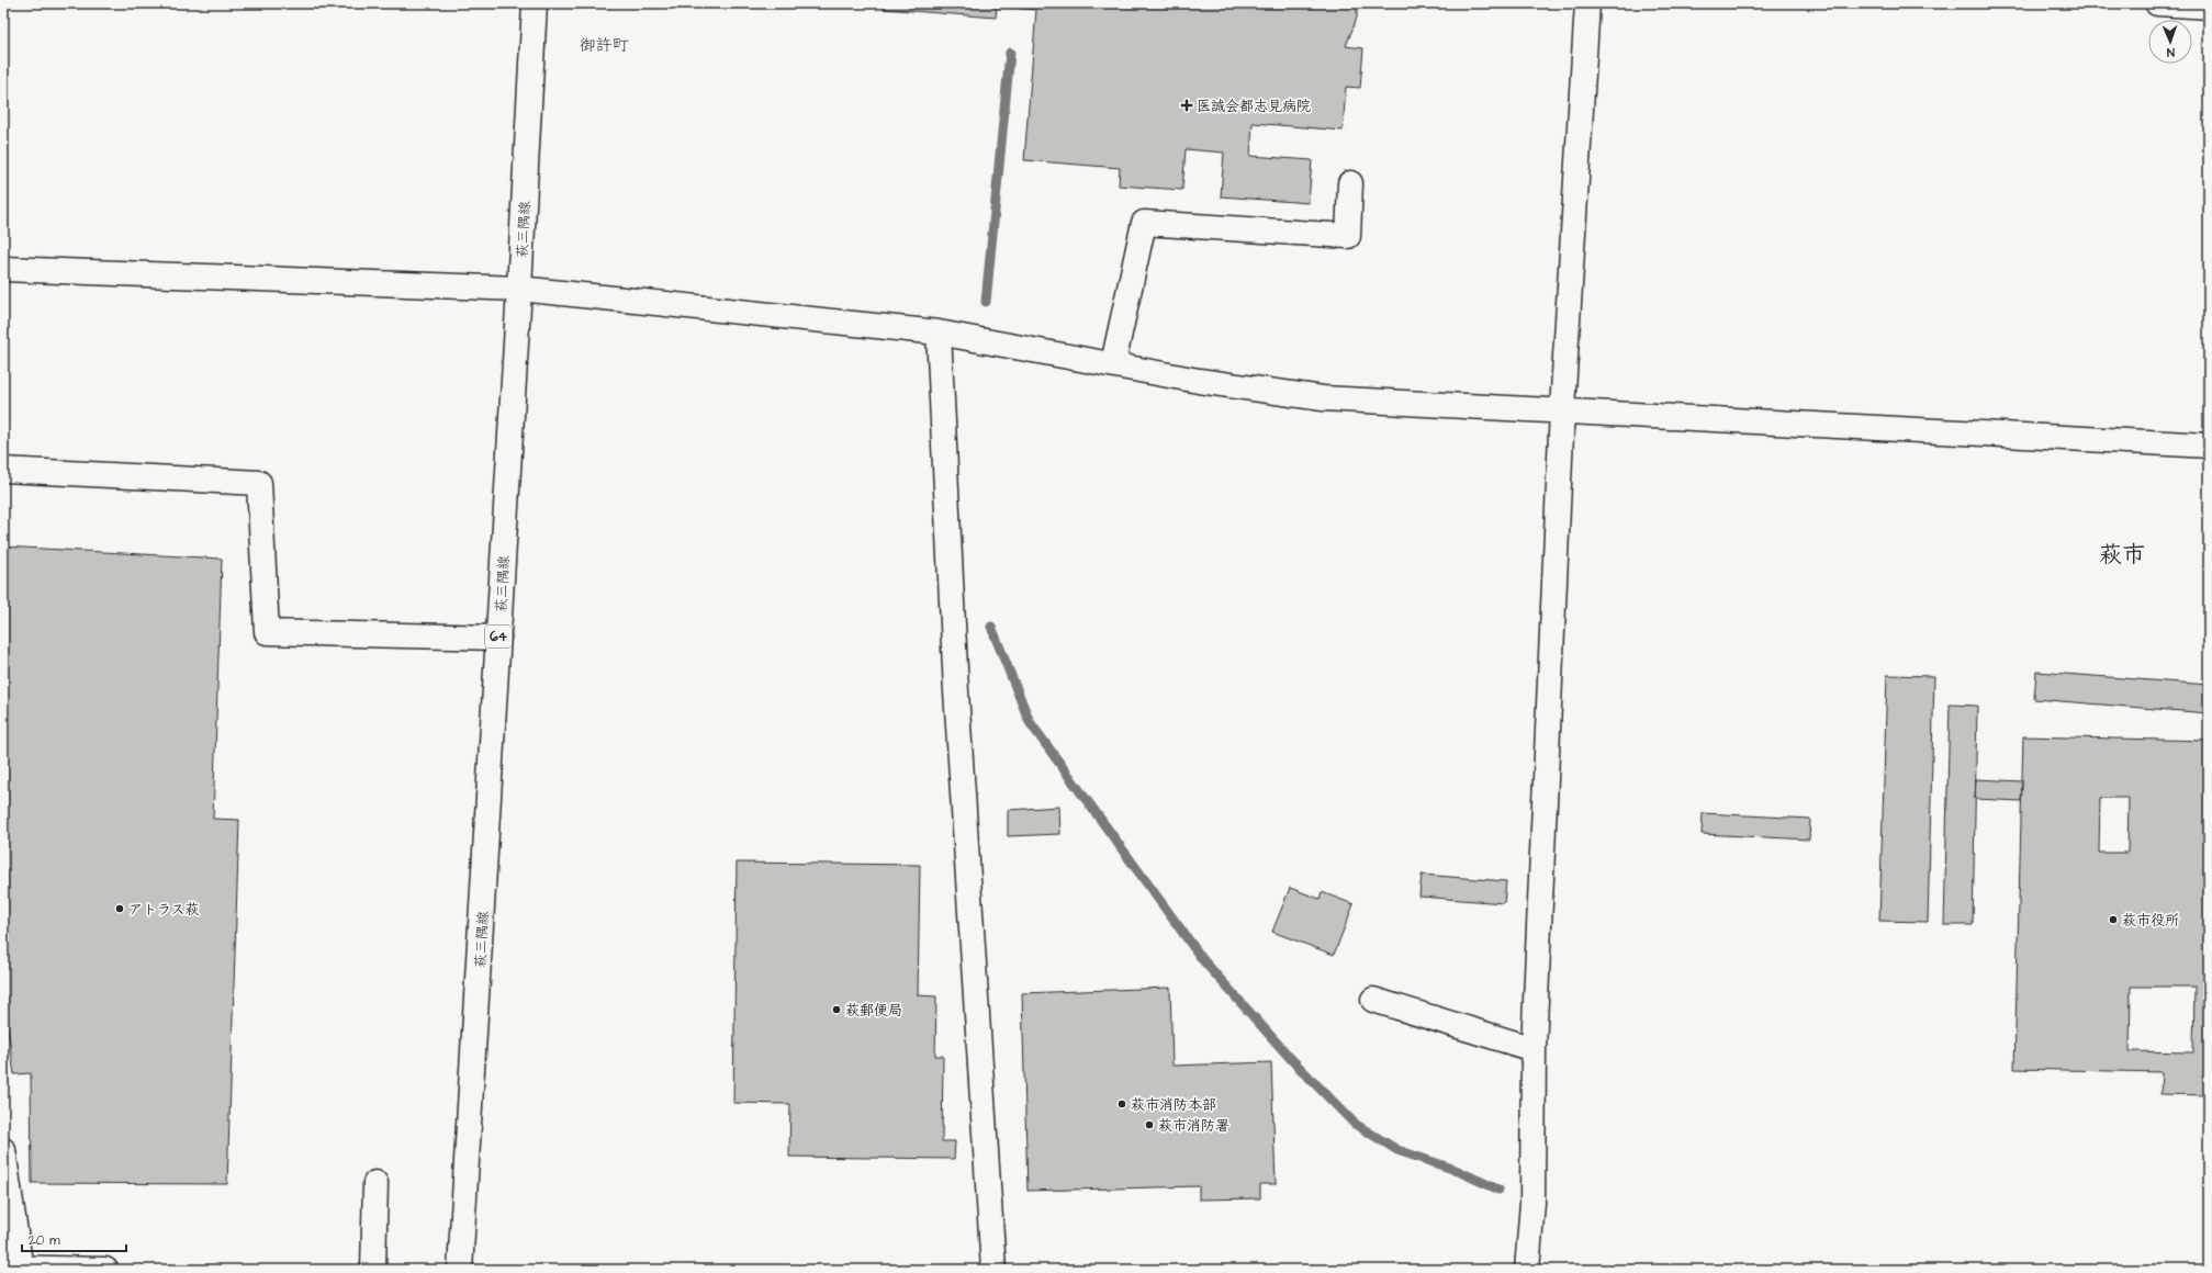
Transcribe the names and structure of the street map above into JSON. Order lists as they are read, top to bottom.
{
  "streets": {
    "main road": ["萩三隅線", "64"]
  },
  "districts": ["御許町", "萩市"],
  "places": {
    "health": ["医誠会都志見病院"],
    "other": [
      "アトラス萩",
      "萩市役所",
      "萩郵便局",
      "萩市消防本部",
      "萩市消防署"
    ]
  },
  "scale_bar": "20 m",
  "north": "bottom"
}
